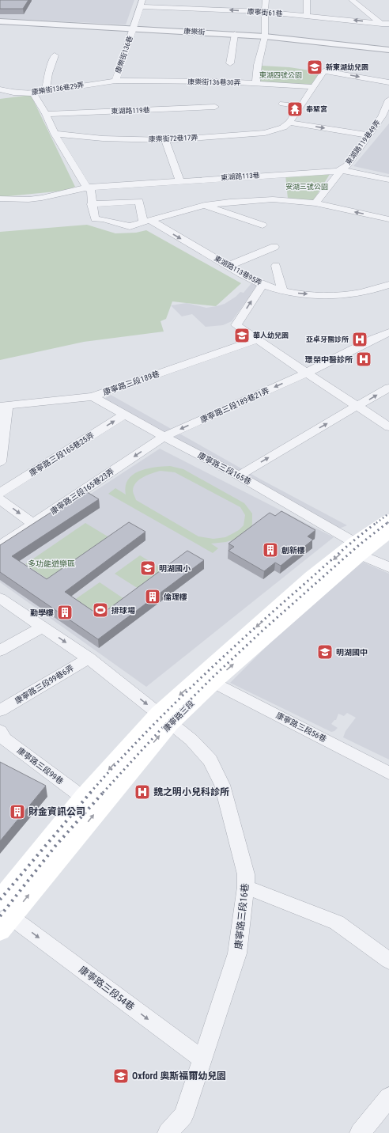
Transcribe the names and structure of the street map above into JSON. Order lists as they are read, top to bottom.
{
  "streets": {
    "main road": ["康寧路三段"],
    "street": [
      "康寧街61巷",
      "康樂街",
      "康樂街136巷",
      "康樂街136巷30弄",
      "康樂街136巷29弄",
      "東湖路119巷",
      "康樂街72巷17弄",
      "東湖路119巷49弄",
      "東湖路113巷",
      "東湖路113巷95弄",
      "康寧路三段189巷",
      "康寧路三段189巷21弄",
      "康寧路三段165巷25弄",
      "康寧路三段165巷",
      "康寧路三段165巷23弄",
      "康寧路三段99巷6弄",
      "康寧路三段56巷",
      "康寧路三段99巷",
      "康寧路三段16巷",
      "康寧路三段54巷"
    ]
  },
  "crossings": [
    ["康寧街61巷", "康樂街136巷"],
    ["康樂街", "康樂街136巷"],
    ["康樂街136巷", "康樂街136巷30弄"],
    ["康樂街136巷", "康樂街136巷29弄"],
    ["康樂街136巷30弄", "康樂街136巷29弄"],
    ["康樂街136巷30弄", "康樂街72巷17弄"],
    ["東湖路119巷49弄", "東湖路113巷"],
    ["康寧路三段189巷", "康寧路三段165巷"],
    ["康寧路三段189巷21弄", "康寧路三段165巷"],
    ["康寧路三段189巷21弄", "康寧路三段165巷23弄"],
    ["康寧路三段165巷25弄", "康寧路三段165巷"],
    ["康寧路三段165巷", "康寧路三段165巷23弄"],
    ["康寧路三段165巷", "康寧路三段"],
    ["康寧路三段99巷6弄", "康寧路三段16巷"],
    ["康寧路三段", "康寧路三段56巷"],
    ["康寧路三段", "康寧路三段99巷"],
    ["康寧路三段", "康寧路三段16巷"],
    ["康寧路三段", "康寧路三段54巷"],
    ["康寧路三段16巷", "康寧路三段54巷"]
  ],
  "one_way": ["康寧路三段165巷25弄", "康寧路三段165巷23弄", "康寧路三段54巷"],
  "parks": ["東湖四號公園", "安湖三號公園", "多功能遊樂區"],
  "places": {
    "school or university": [
      "新東湖幼兒園",
      "華人幼兒園",
      "明湖國小",
      "明湖國中",
      "Oxford 奧斯福爾幼兒園"
    ],
    "temple": ["奉聖宮"],
    "hospital": ["亞卓牙醫診所", "璟榮中醫診所", "魏之明小兒科診所"],
    "building": [
      "創新樓",
      "倫理樓",
      "勤學樓",
      "財金資訊公司"
    ],
    "sports": ["排球場"]
  }
}
